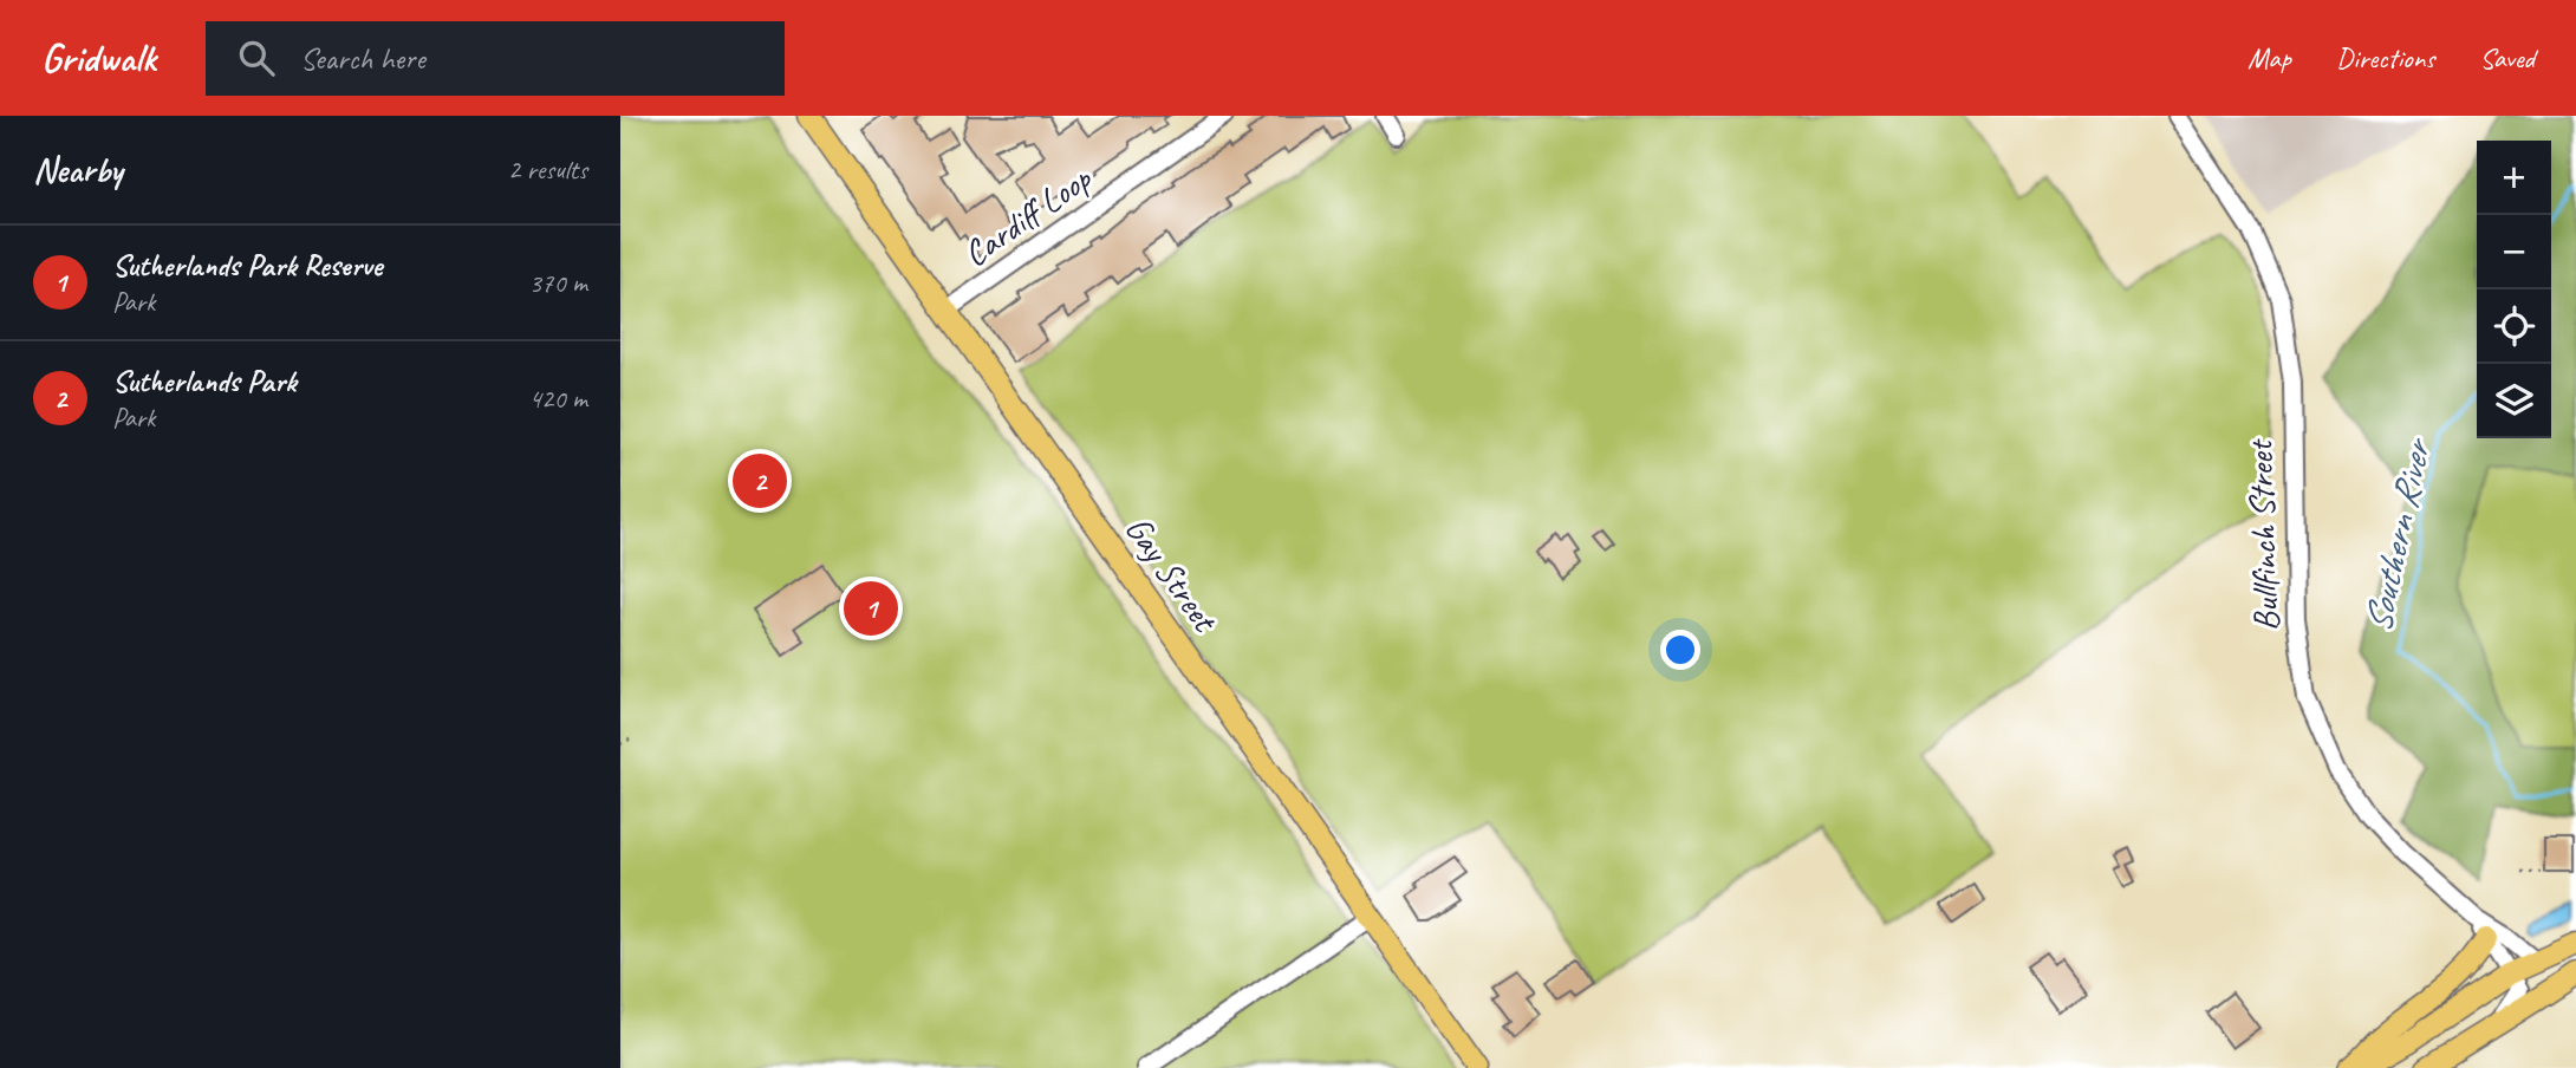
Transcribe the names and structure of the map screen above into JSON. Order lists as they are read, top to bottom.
{
  "streets": {
    "main road": ["Gay Street"],
    "street": ["Cardiff Loop", "Bullfinch Street"]
  },
  "crossings": [
    ["Cardiff Loop", "Gay Street"]
  ],
  "water": ["Southern River"],
  "page": {
    "header": "Gridwalk",
    "search": "Search here",
    "nav": ["Map", "Directions", "Saved"],
    "heading": ["Nearby", "2 results"],
    "map_buttons": ["+", "−"],
    "list": [
      {
        "mark": "1",
        "name": "Sutherlands Park Reserve",
        "note": "Park",
        "value": "370 m"
      },
      {
        "mark": "2",
        "name": "Sutherlands Park",
        "note": "Park",
        "value": "420 m"
      }
    ],
    "pins": ["2", "1"]
  }
}
